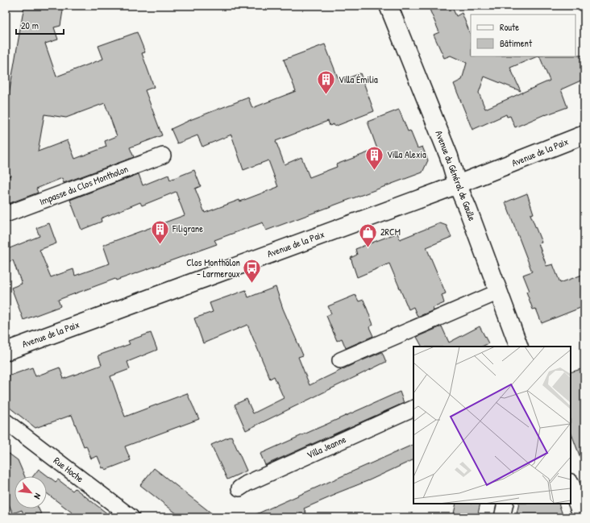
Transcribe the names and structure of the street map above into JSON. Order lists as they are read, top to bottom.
{
  "streets": {
    "main road": ["Avenue de la Paix", "Avenue du Général de Gaulle"],
    "street": ["Impasse du Clos Montholon", "Villa Jeanne", "Rue Hoche"]
  },
  "crossings": [
    ["Avenue de la Paix", "Avenue du Général de Gaulle"]
  ],
  "places": {
    "building": ["Villa Émilia", "Villa Alexia", "Filigrane"],
    "shop": ["2RCM"],
    "bus stop": ["Clos Montholon - Larmeroux"]
  },
  "legend": ["Route", "Bâtiment"],
  "scale_bar": "20 m",
  "north": "bottom right"
}
